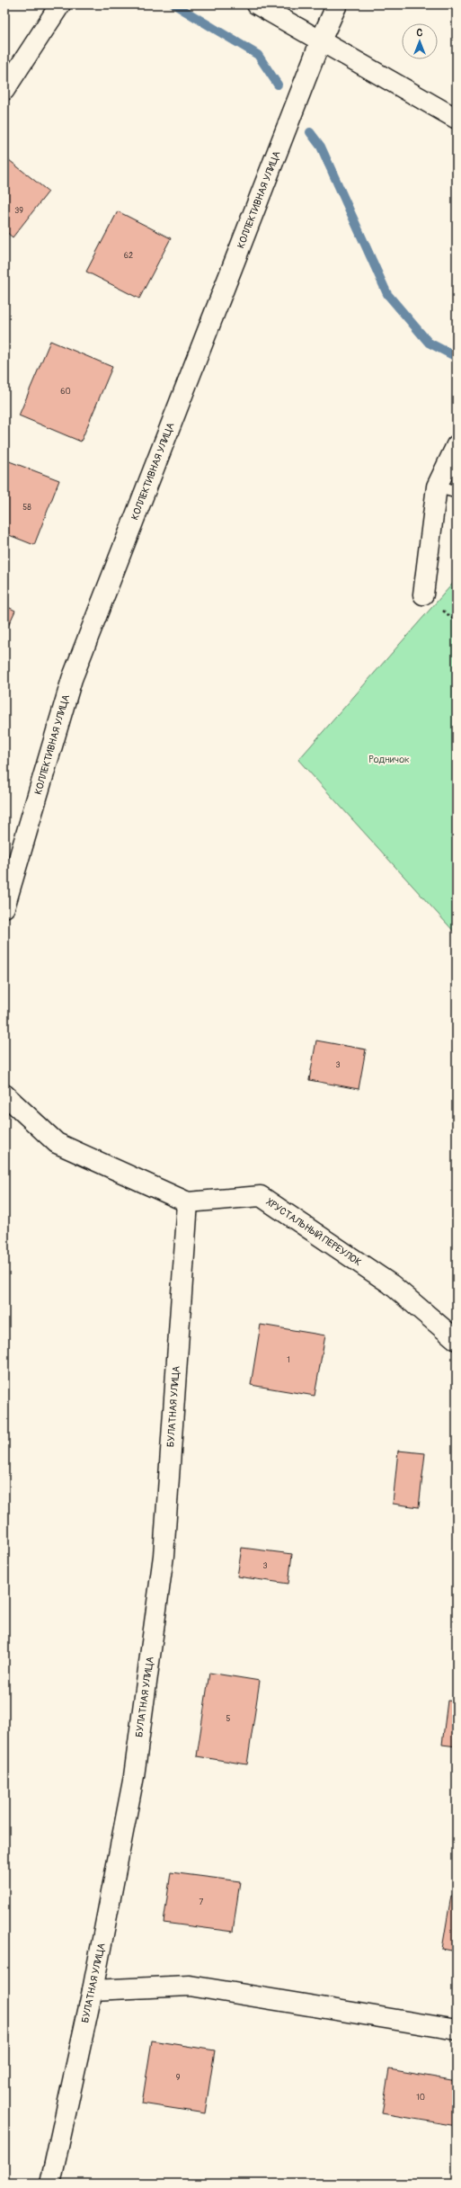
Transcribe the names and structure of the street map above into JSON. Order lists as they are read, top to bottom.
{
  "streets": {
    "street": ["КОЛЛЕКТИВНАЯ УЛИЦА", "ХРУСТАЛЬНЫЙ ПЕРЕУЛОК", "БУЛАТНАЯ УЛИЦА"]
  },
  "crossings": [
    ["ХРУСТАЛЬНЫЙ ПЕРЕУЛОК", "БУЛАТНАЯ УЛИЦА"]
  ],
  "parks": ["Родничок"],
  "house_numbers": [
    "39",
    "62",
    "60",
    "58",
    "3",
    "1",
    "3",
    "5",
    "7",
    "9",
    "10"
  ],
  "north": "top"
}
